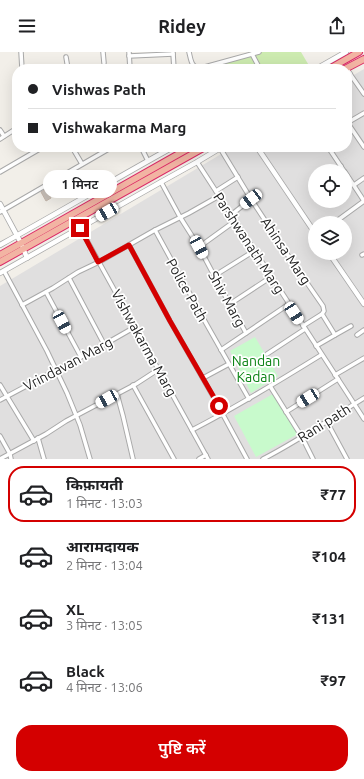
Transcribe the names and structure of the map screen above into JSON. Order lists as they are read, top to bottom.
{
  "streets": {
    "street": [
      "Parshwanath Marg",
      "Ahinsa Marg",
      "Police Path",
      "Shiv Marg",
      "Vishwakarma Marg",
      "Vrindavan Marg",
      "Rani path"
    ]
  },
  "crossings": [
    ["Parshwanath Marg", "Rani path"],
    ["Vishwakarma Marg", "Vrindavan Marg"]
  ],
  "parks": ["Nandan Kadan"],
  "page": {
    "header": "Ridey",
    "banner": ["Vishwas Path", "Vishwakarma Marg"],
    "bubble": "1 मिनट",
    "list": [
      {
        "name": "किफ़ायती",
        "note": "1 मिनट · 13:03",
        "value": "₹77"
      },
      {
        "name": "आरामदायक",
        "note": "2 मिनट · 13:04",
        "value": "₹104"
      },
      {
        "name": "XL",
        "note": "3 मिनट · 13:05",
        "value": "₹131"
      },
      {
        "name": "Black",
        "note": "4 मिनट · 13:06",
        "value": "₹97"
      }
    ],
    "buttons": "पुष्टि करें"
  }
}
